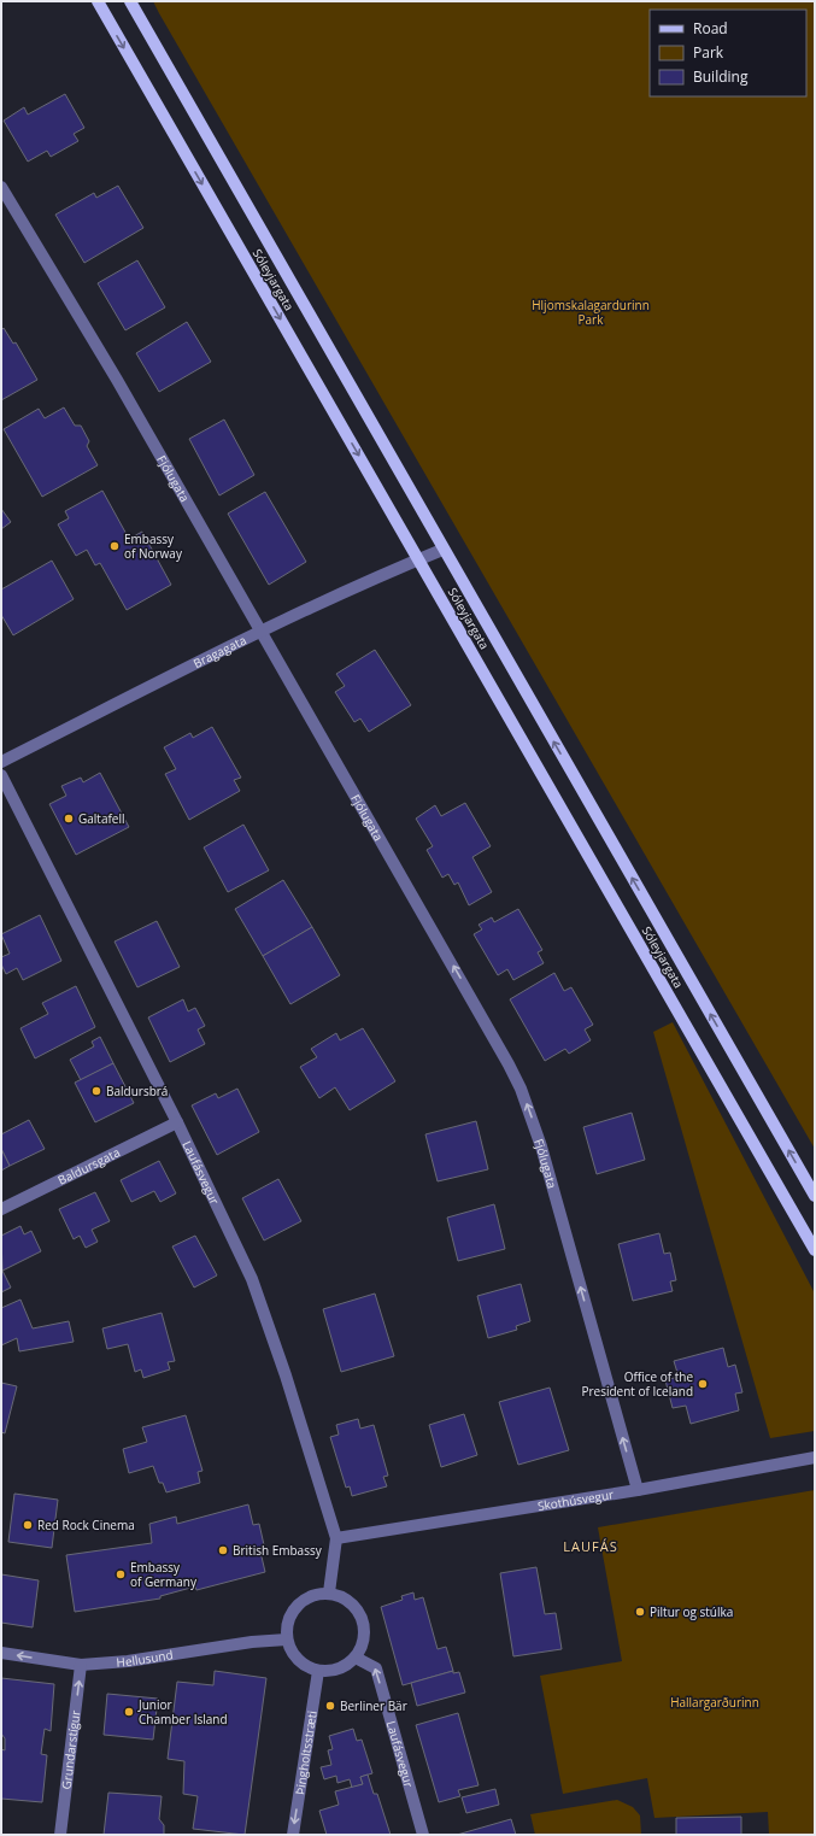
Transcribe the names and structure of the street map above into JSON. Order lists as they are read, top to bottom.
{
  "streets": {
    "main road": ["Sóleyjargata"],
    "street": [
      "Fjólugata",
      "Bragagata",
      "Baldursgata",
      "Laufásvegur",
      "Skothúsvegur",
      "Hellusund",
      "Grundarstígur",
      "Þingholtsstræti"
    ]
  },
  "crossings": [
    ["Sóleyjargata", "Bragagata"],
    ["Fjólugata", "Bragagata"],
    ["Fjólugata", "Skothúsvegur"],
    ["Baldursgata", "Laufásvegur"],
    ["Laufásvegur", "Skothúsvegur"],
    ["Laufásvegur", "Hellusund"],
    ["Laufásvegur", "Þingholtsstræti"],
    ["Hellusund", "Grundarstígur"],
    ["Hellusund", "Þingholtsstræti"]
  ],
  "one_way": ["Fjólugata", "Grundarstígur", "Þingholtsstræti"],
  "districts": ["LAUFÁS"],
  "parks": ["Hljomskalagardurinn Park", "Hallargarðurinn"],
  "places": [
    "Embassy of Norway",
    "Galtafell",
    "Baldursbrá",
    "Office of the President of Iceland",
    "Red Rock Cinema",
    "British Embassy",
    "Embassy of Germany",
    "Piltur og stúlka",
    "Berliner Bär",
    "Junior Chamber Island"
  ],
  "legend": ["Road", "Park", "Building"]
}
